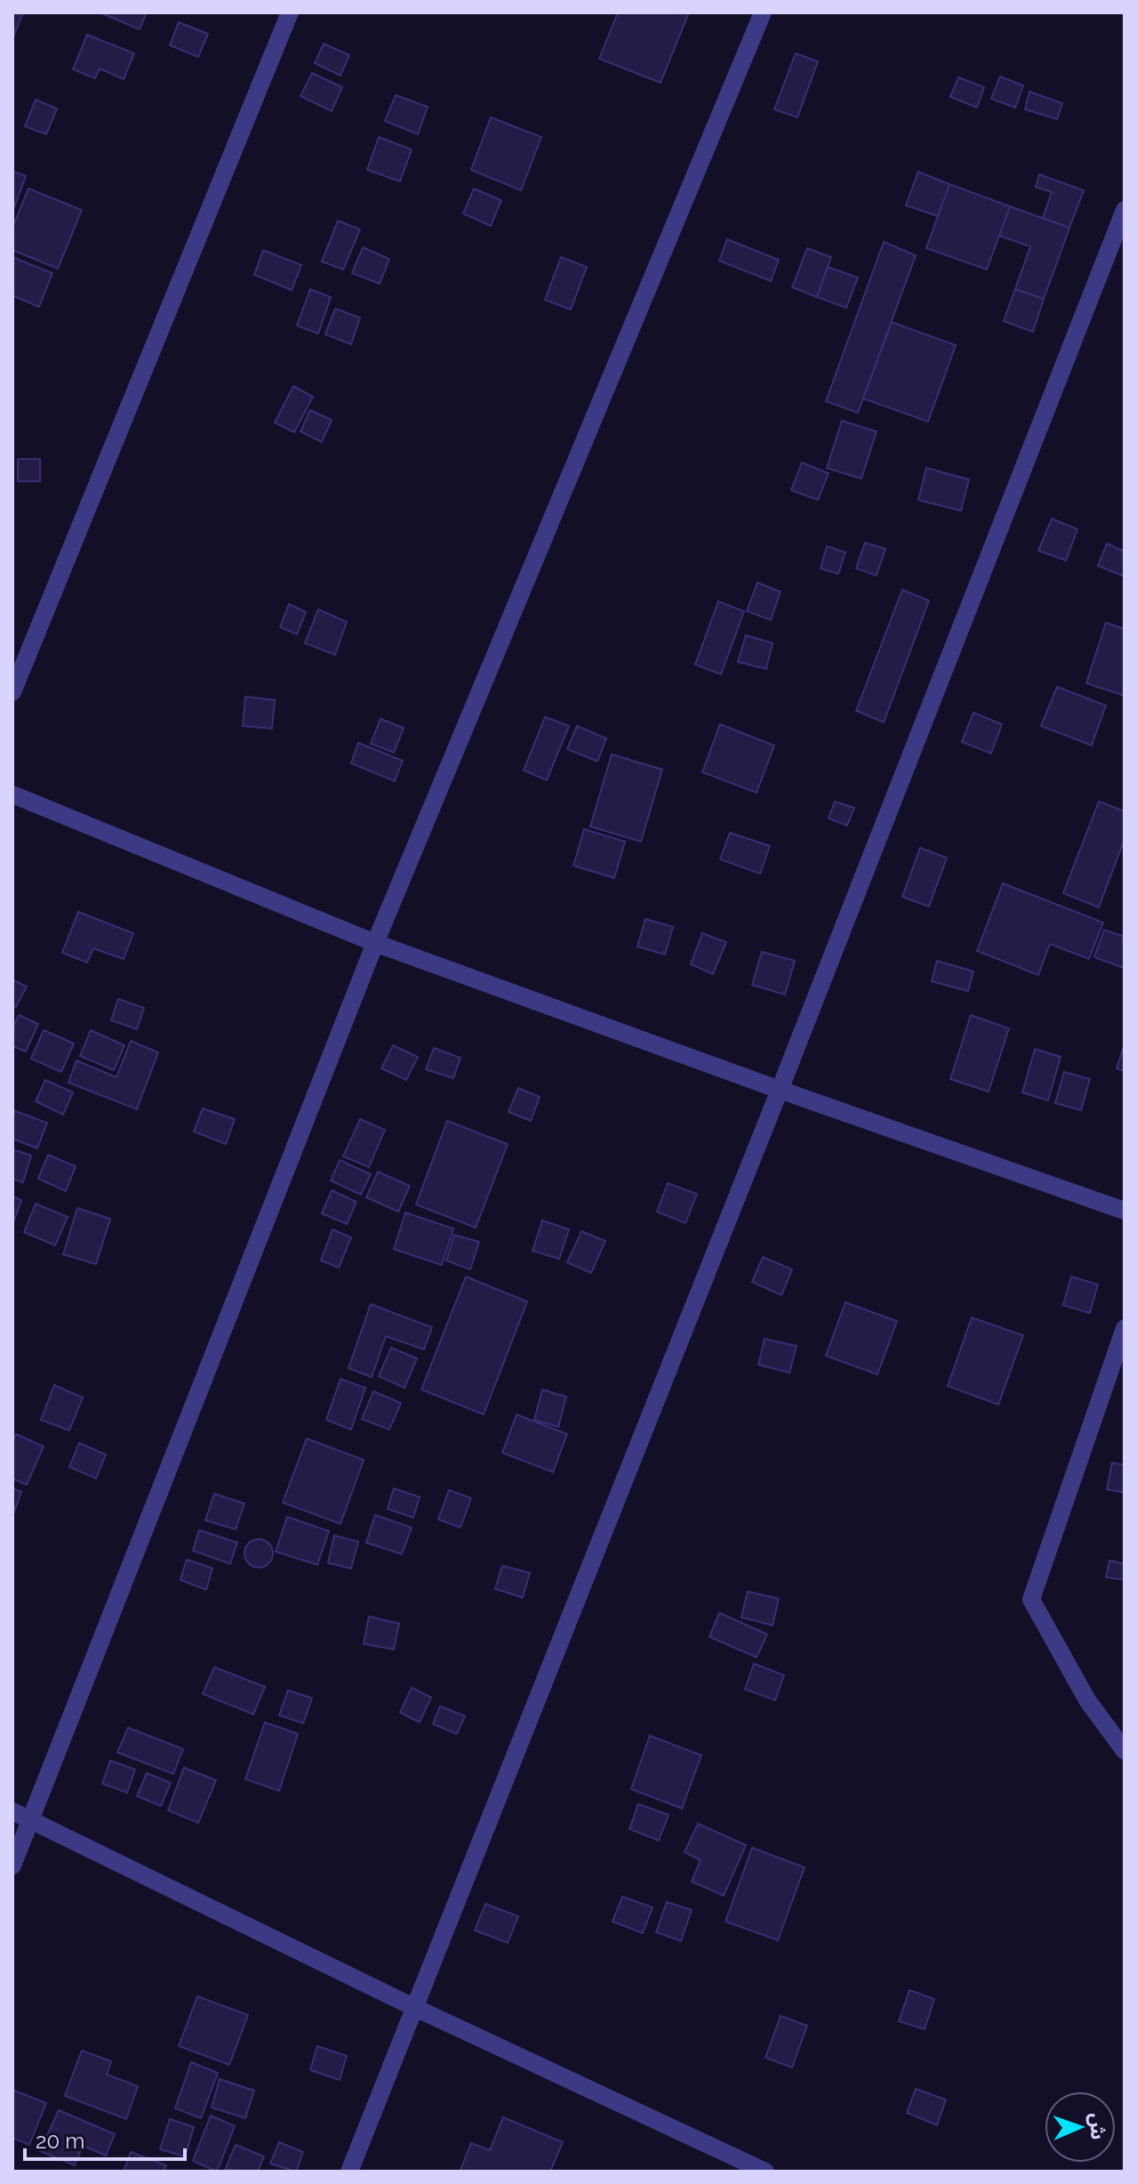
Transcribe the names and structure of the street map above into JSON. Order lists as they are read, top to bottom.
{
  "scale_bar": "20 m",
  "north": "right"
}
